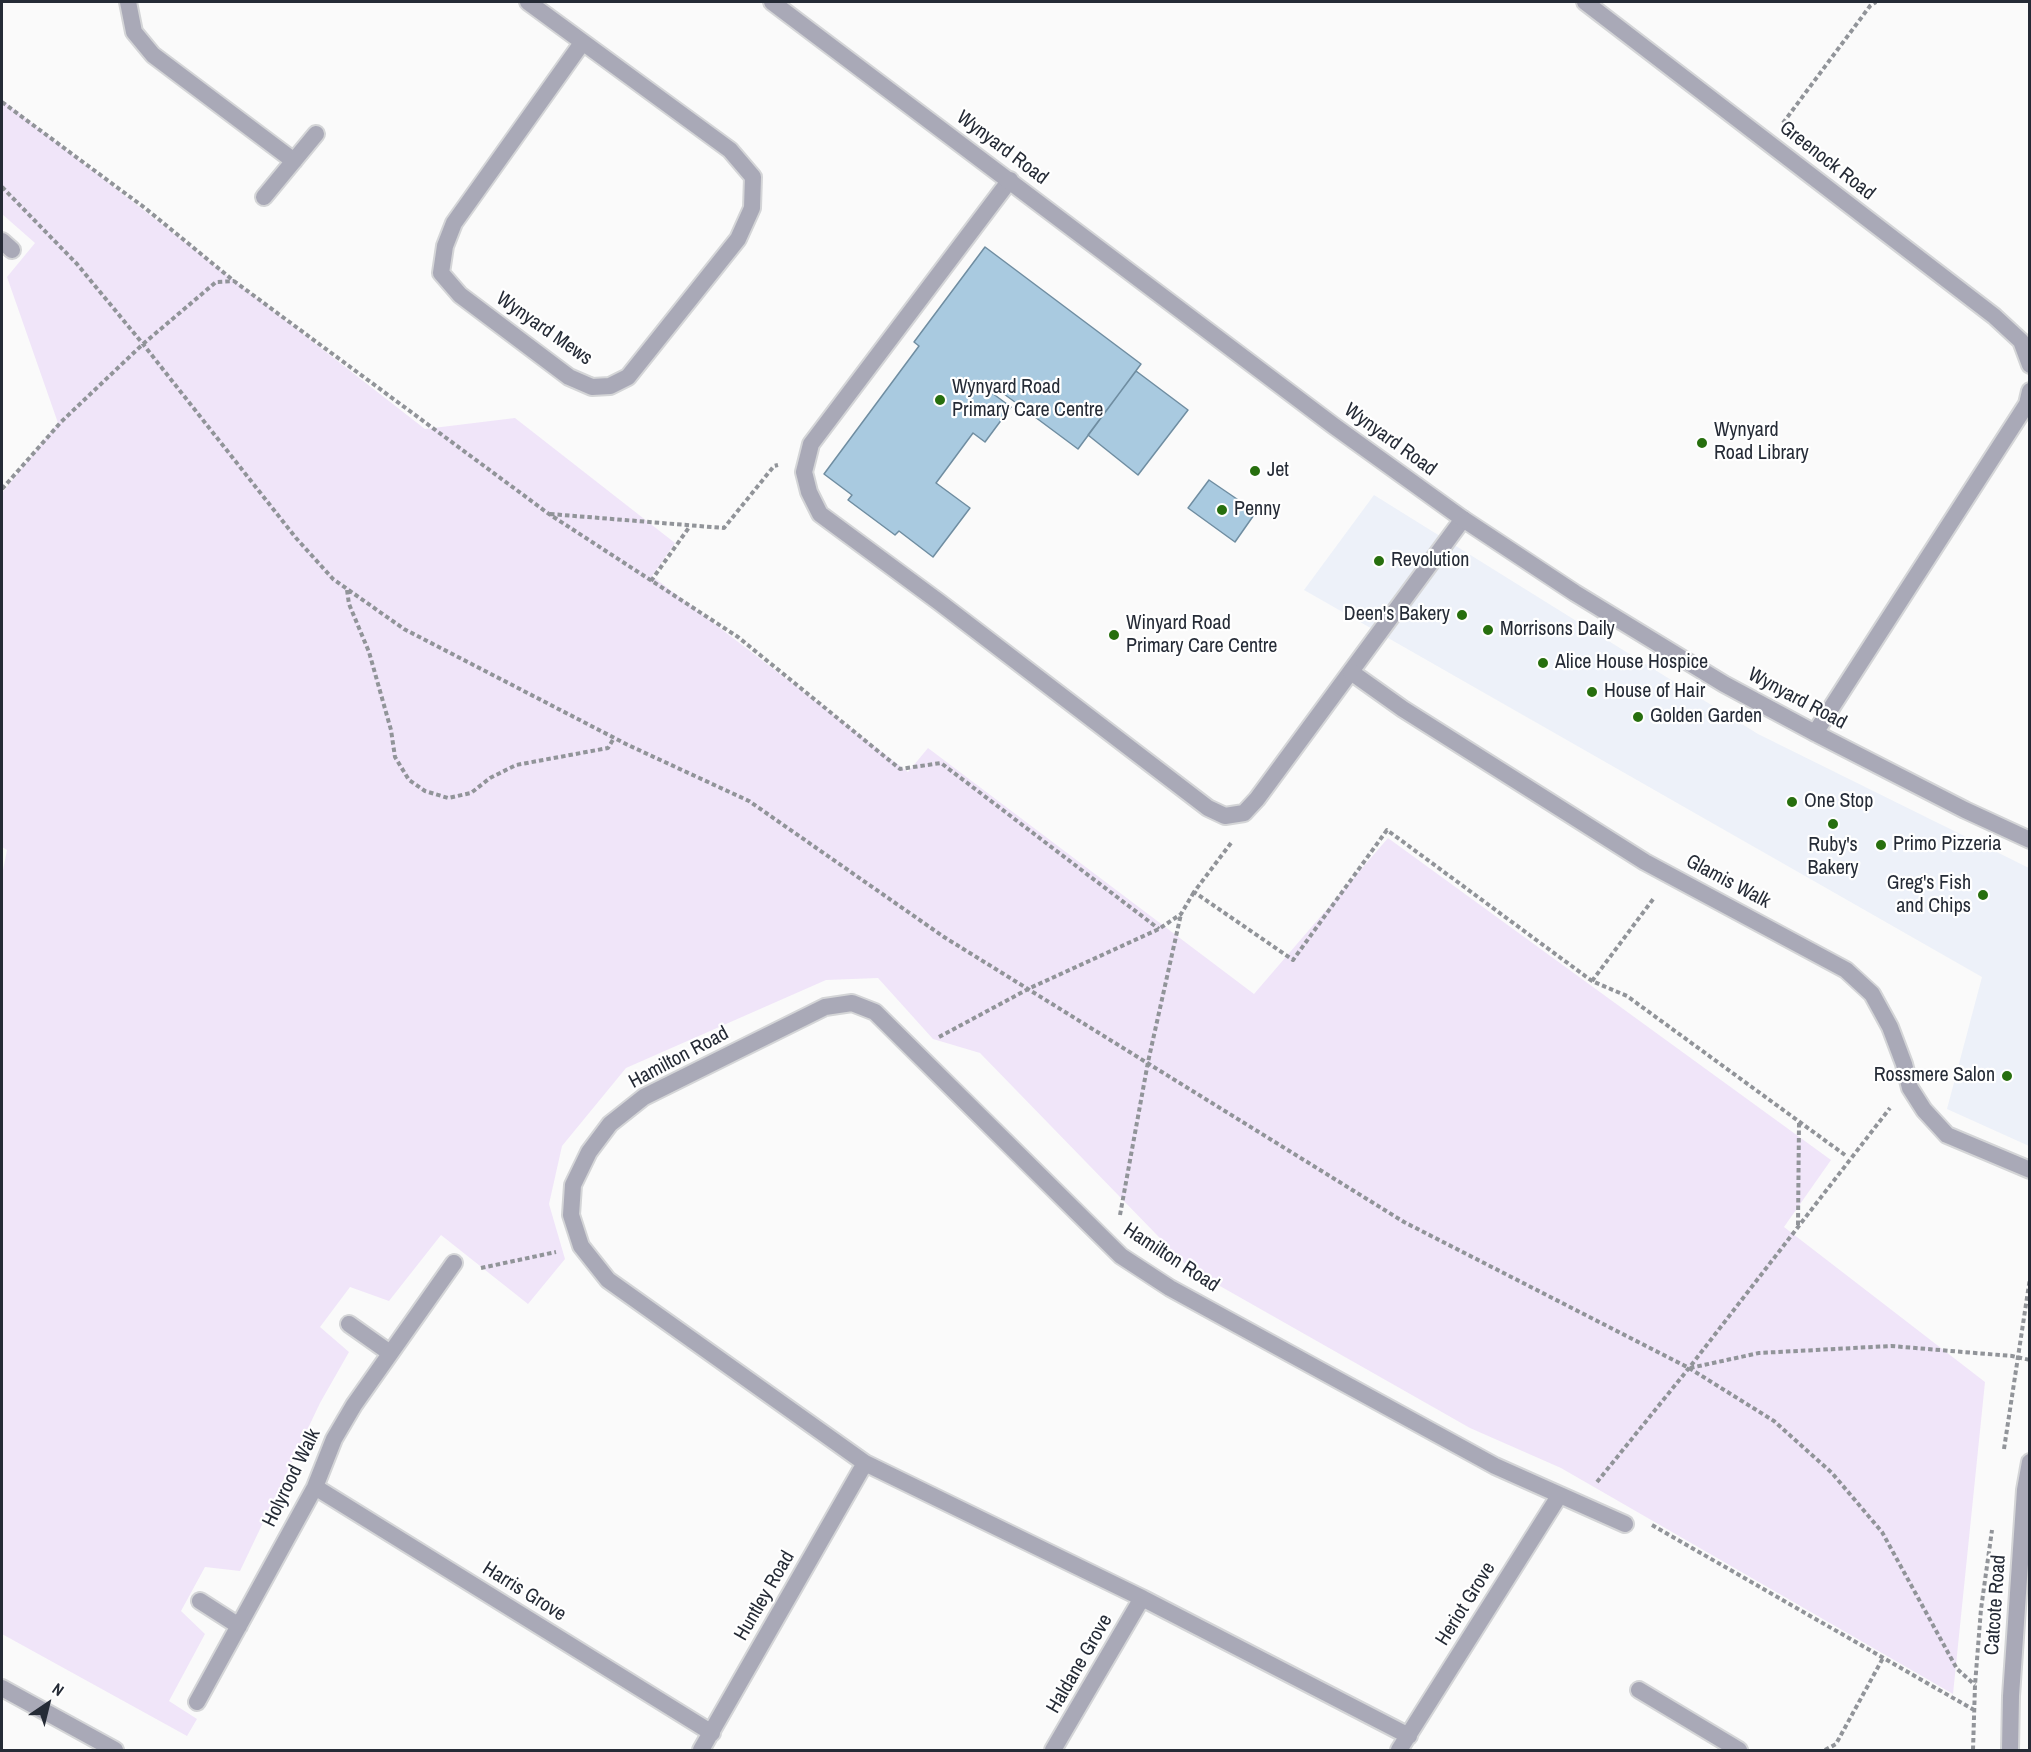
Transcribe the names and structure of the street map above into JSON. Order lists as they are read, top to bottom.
{
  "streets": {
    "street": [
      "Wynyard Road",
      "Greenock Road",
      "Wynyard Mews",
      "Glamis Walk",
      "Hamilton Road",
      "Holyrood Walk",
      "Harris Grove",
      "Huntley Road",
      "Heriot Grove",
      "Catcote Road",
      "Haldane Grove"
    ]
  },
  "crossings": [
    ["Hamilton Road", "Huntley Road"],
    ["Hamilton Road", "Heriot Grove"],
    ["Hamilton Road", "Haldane Grove"],
    ["Holyrood Walk", "Harris Grove"],
    ["Harris Grove", "Huntley Road"]
  ],
  "places": [
    "Wynyard Road Primary Care Centre",
    "Wynyard Road Library",
    "Jet",
    "Penny",
    "Revolution",
    "Deen's Bakery",
    "Morrisons Daily",
    "Winyard Road Primary Care Centre",
    "Alice House Hospice",
    "House of Hair",
    "Golden Garden",
    "One Stop",
    "Ruby's Bakery",
    "Primo Pizzeria",
    "Greg's Fish and Chips",
    "Rossmere Salon"
  ],
  "north": "top right"
}
